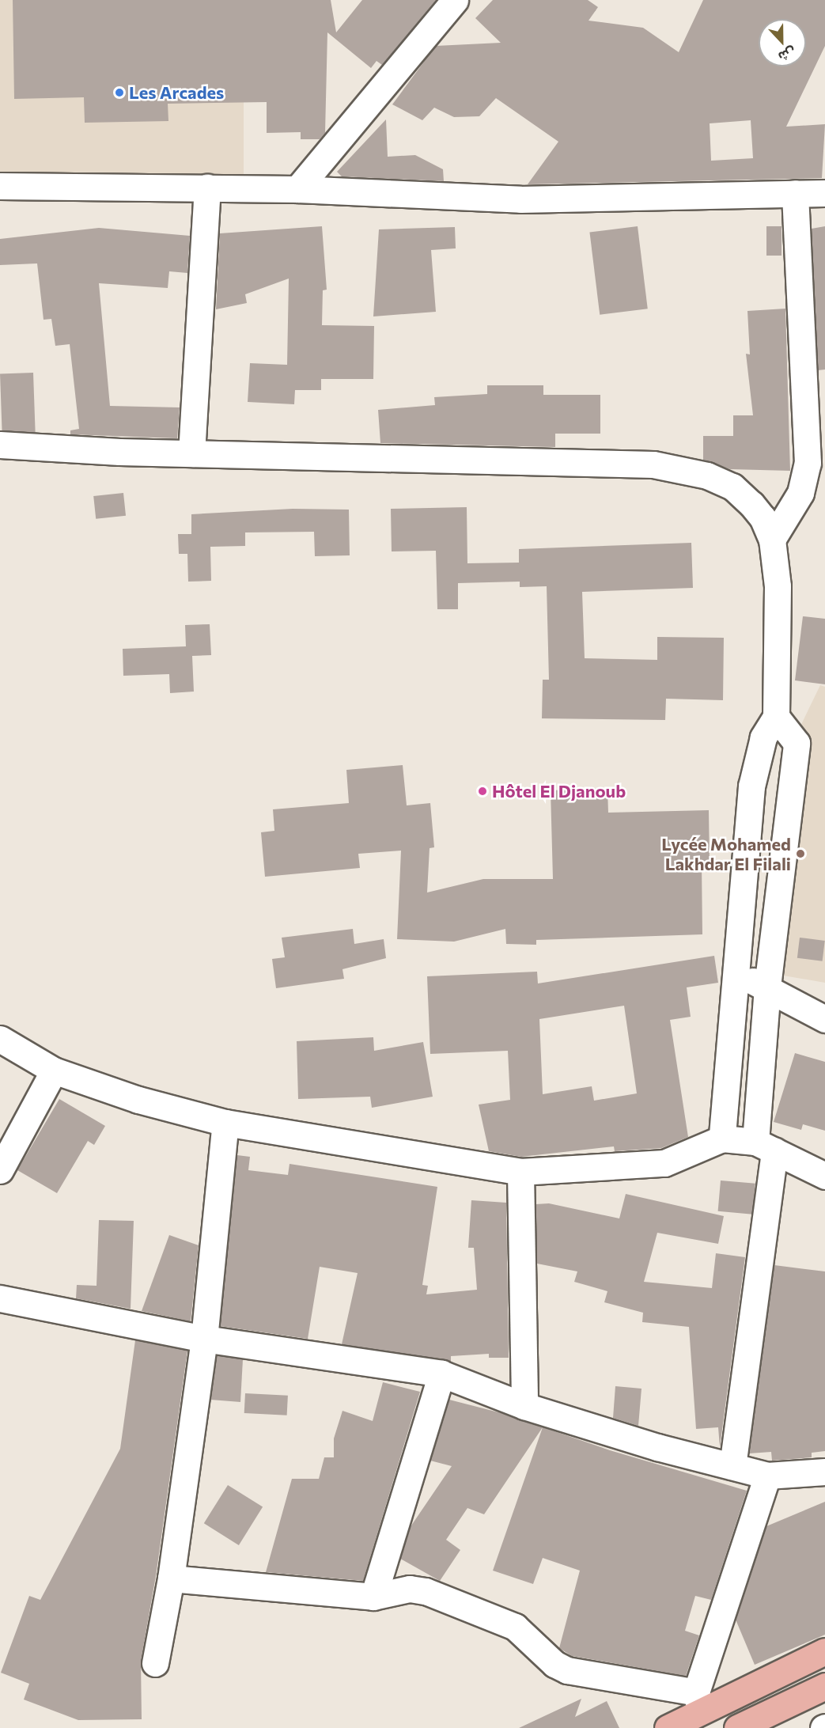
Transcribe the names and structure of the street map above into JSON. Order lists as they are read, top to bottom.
{
  "places": ["Les Arcades", "Hôtel El Djanoub", "Lycée Mohamed Lakhdar El Filali"],
  "north": "bottom"
}
